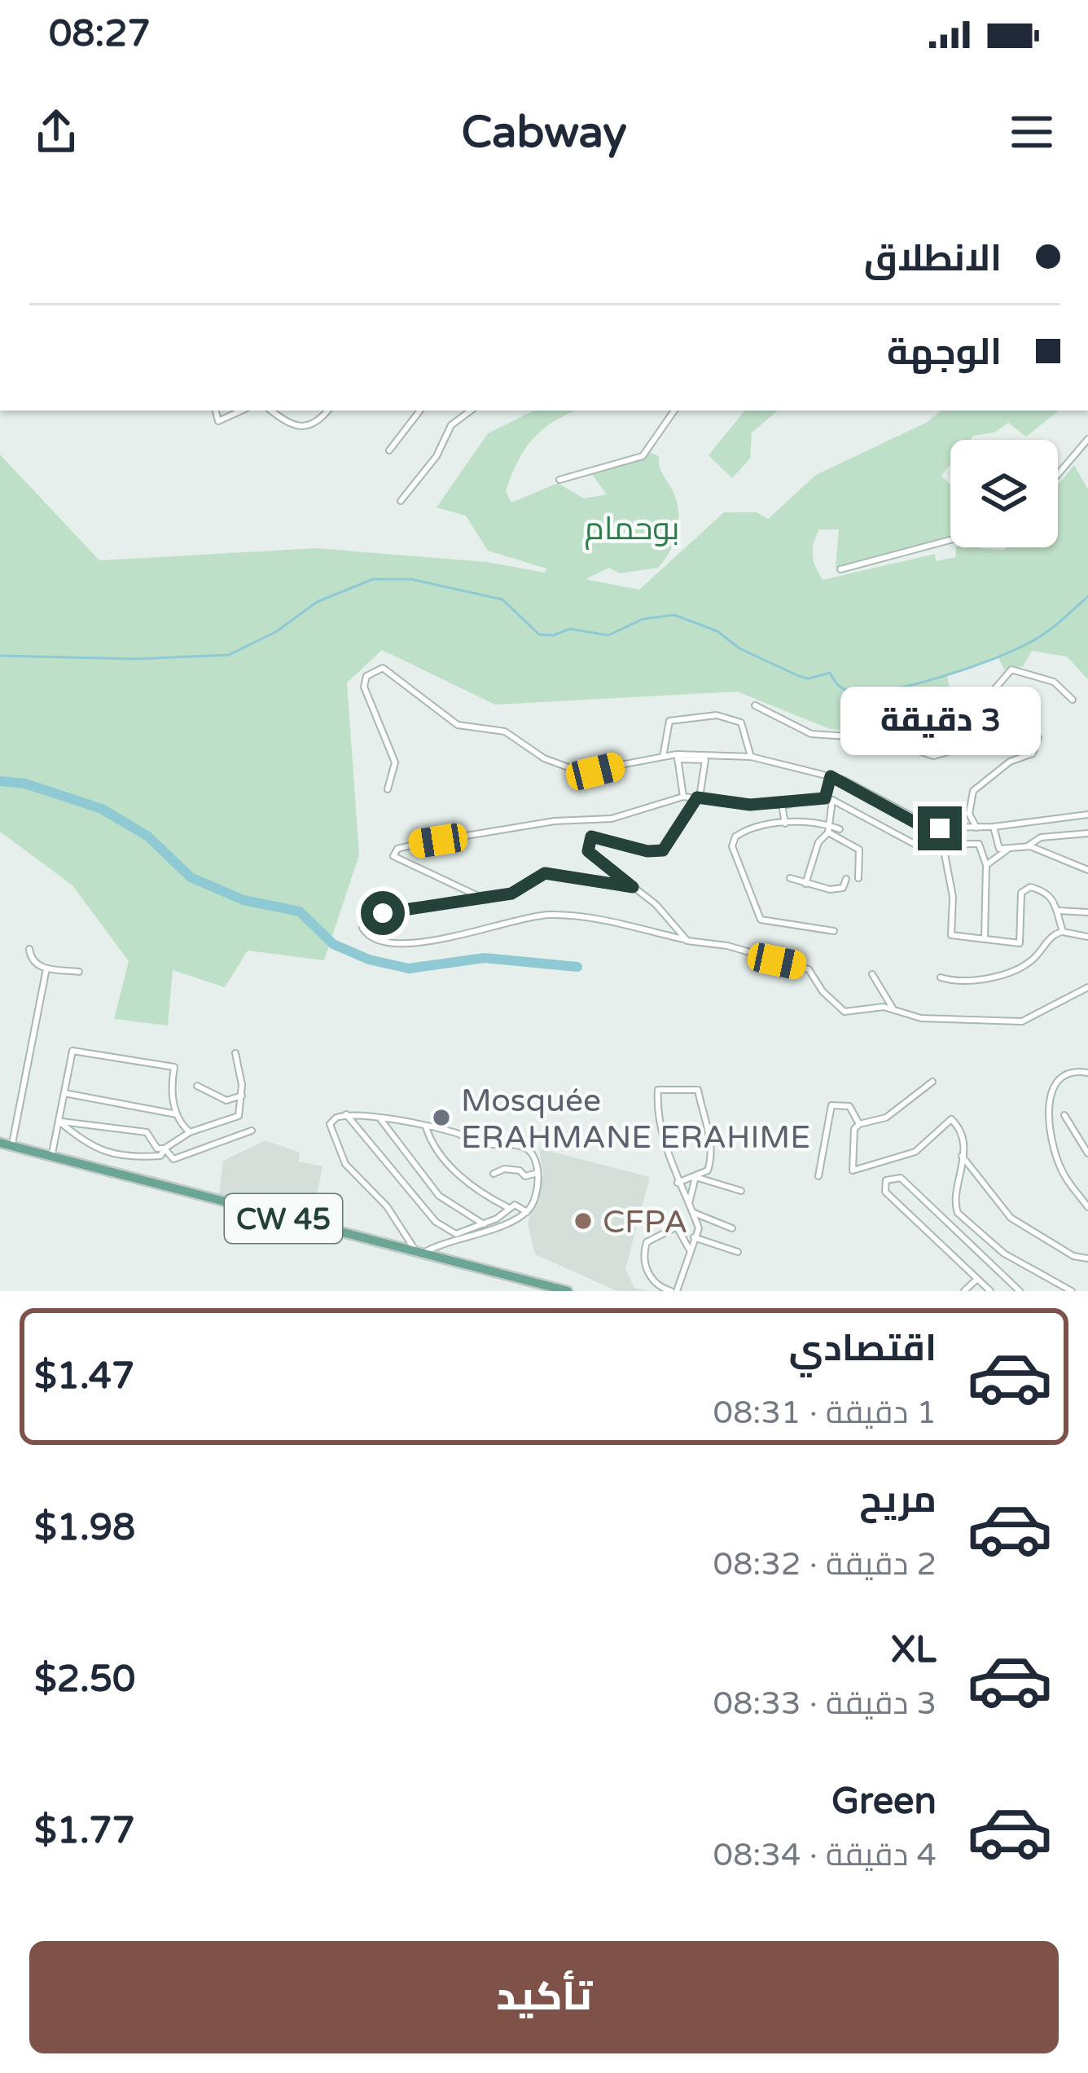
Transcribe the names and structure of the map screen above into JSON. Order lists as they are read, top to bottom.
{
  "streets": {
    "main road": ["CW 45"]
  },
  "parks": ["بوحمام"],
  "places": ["Mosquée ERAHMANE ERAHIME", "CFPA"],
  "page": {
    "status": "08:27",
    "header": "Cabway",
    "banner": ["الانطلاق", "الوجهة"],
    "bubble": "3 دقيقة",
    "list": [
      {
        "name": "اقتصادي",
        "note": "1 دقيقة · 08:31",
        "value": "$1.47"
      },
      {
        "name": "مريح",
        "note": "2 دقيقة · 08:32",
        "value": "$1.98"
      },
      {
        "name": "XL",
        "note": "3 دقيقة · 08:33",
        "value": "$2.50"
      },
      {
        "name": "Green",
        "note": "4 دقيقة · 08:34",
        "value": "$1.77"
      }
    ],
    "buttons": "تأكيد"
  }
}
